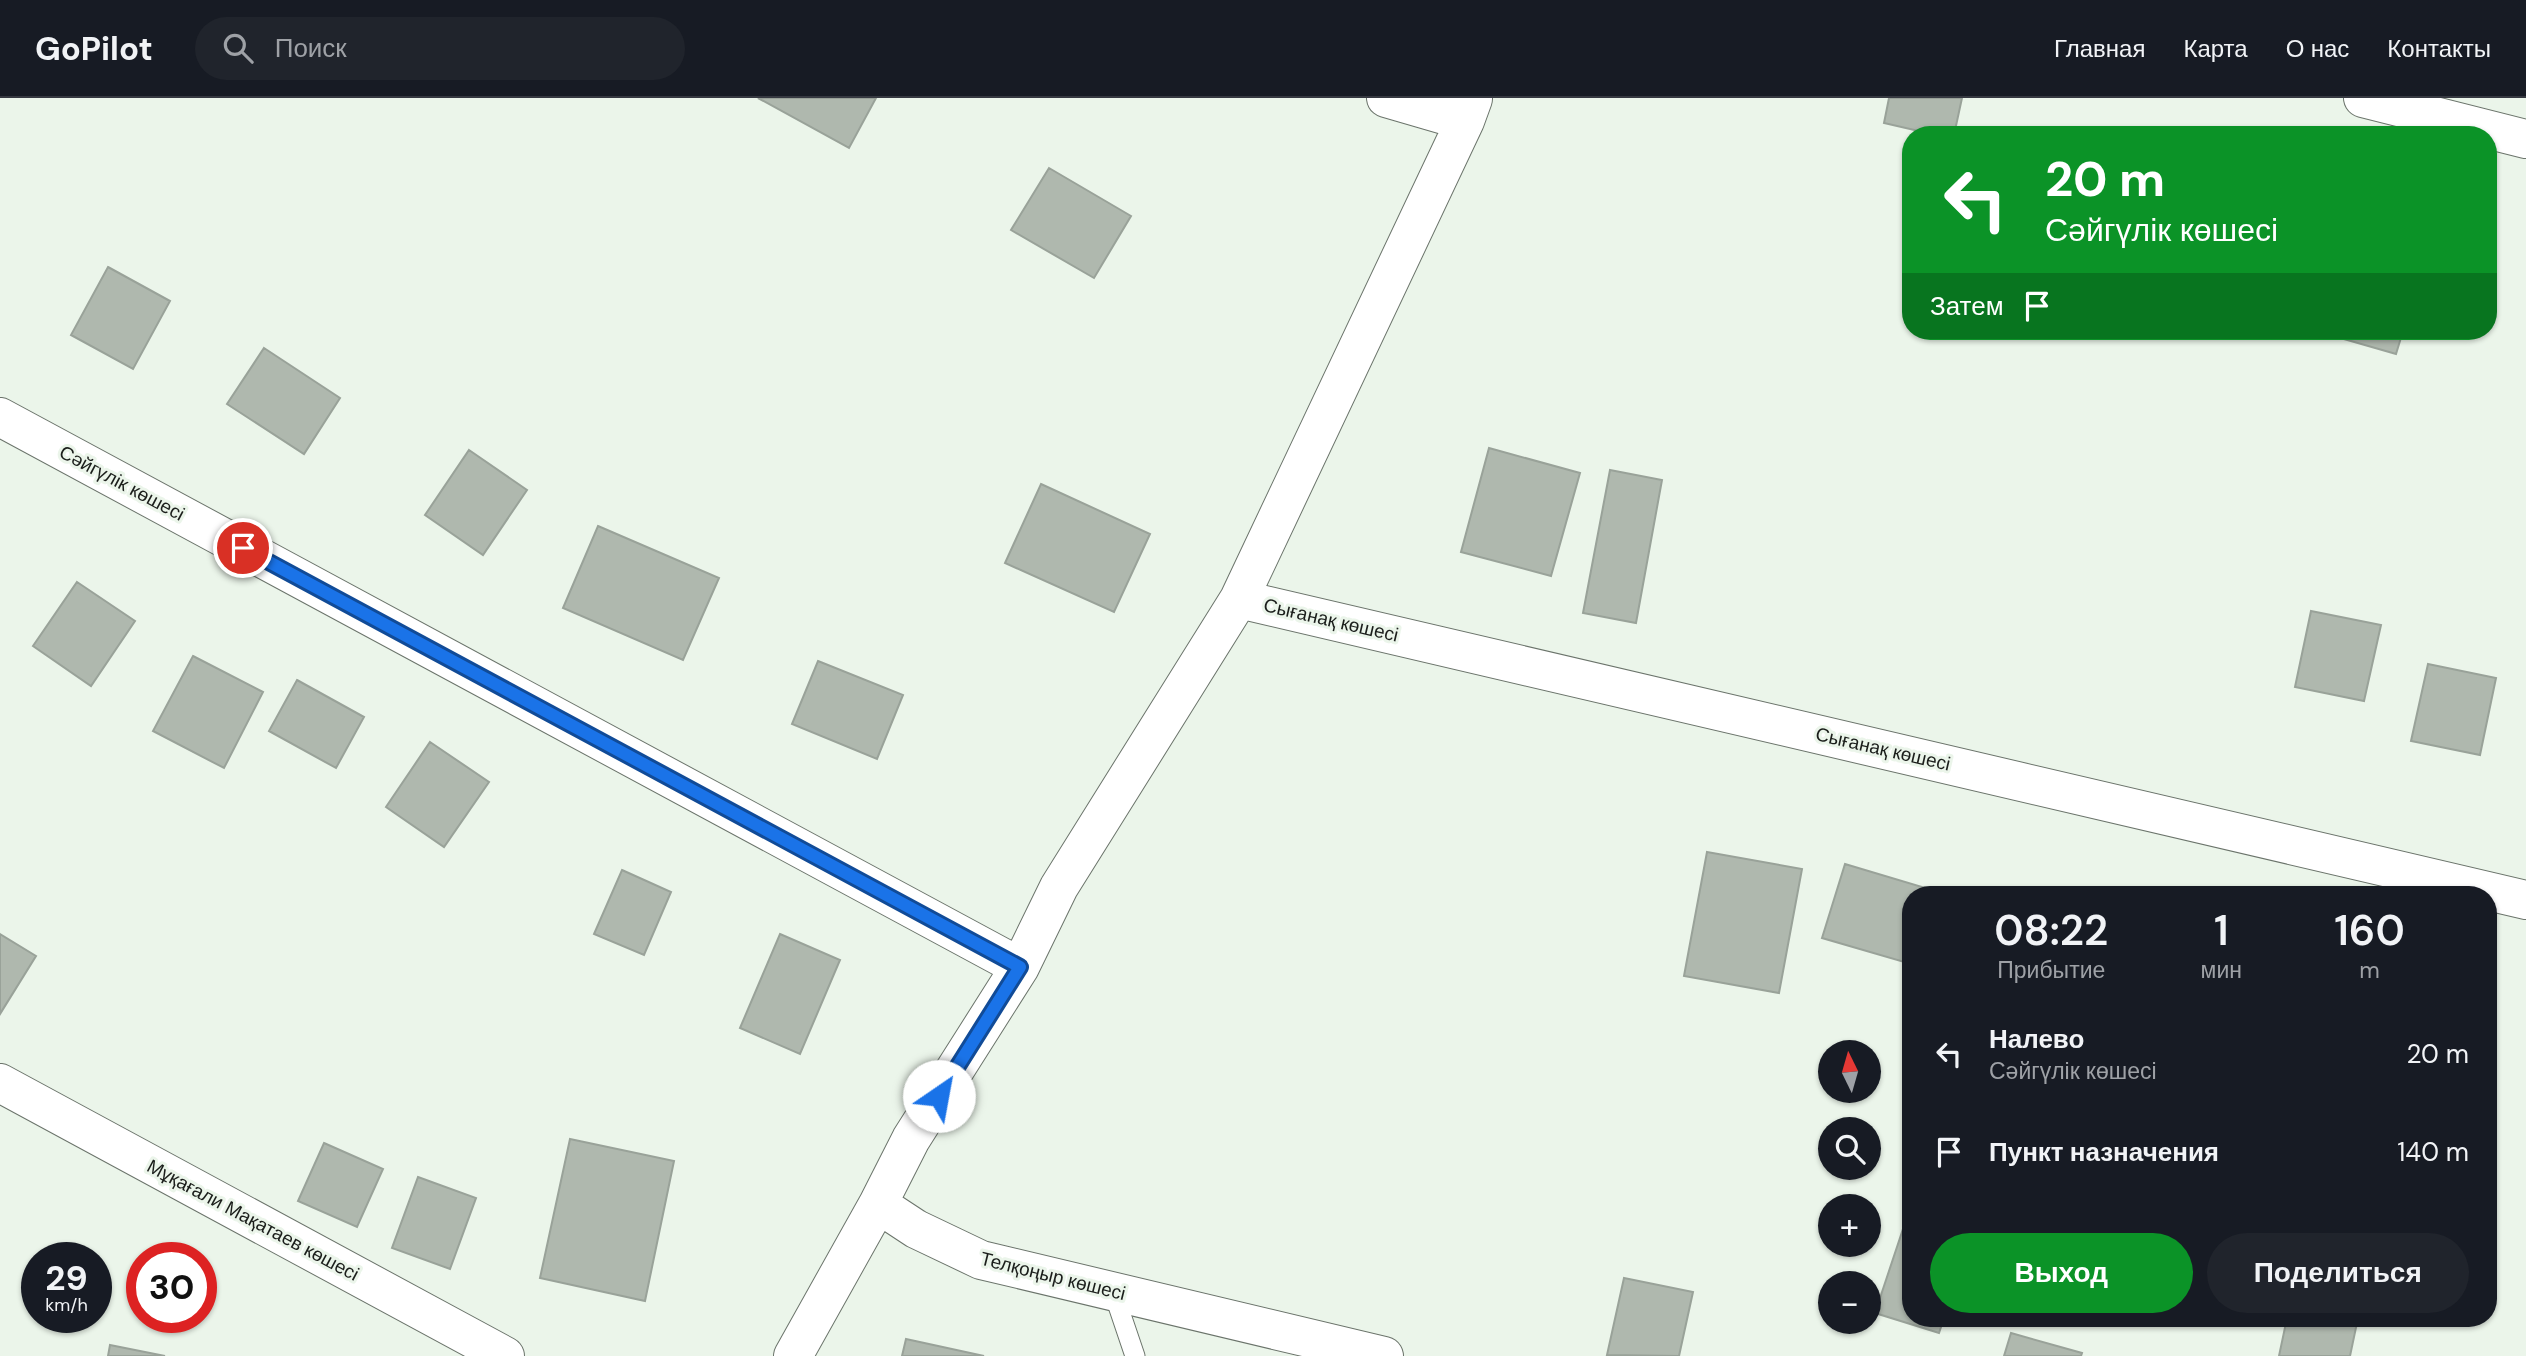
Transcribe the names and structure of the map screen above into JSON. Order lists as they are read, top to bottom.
{
  "streets": {
    "street": [
      "Сәйгүлік көшесі",
      "Сығанақ көшесі",
      "Мұқағали Мақатаев көшесі",
      "Телқоңыр көшесі"
    ]
  },
  "north": "top",
  "page": {
    "header": "GoPilot",
    "search": "Поиск",
    "nav": [
      "Главная",
      "Карта",
      "О нас",
      "Контакты"
    ],
    "turn": ["20 m", "Сәйгүлік көшесі"],
    "then": "Затем",
    "eta": [
      "08:22",
      "Прибытие",
      "1",
      "мин",
      "160",
      "m"
    ],
    "list": [
      {
        "name": "Налево",
        "note": "Сәйгүлік көшесі",
        "value": "20 m"
      },
      {
        "name": "Пункт назначения",
        "value": "140 m"
      }
    ],
    "map_buttons": ["+", "−"],
    "buttons": ["Выход", "Поделиться"],
    "speed": "29 km/h",
    "limit": "30"
  }
}
